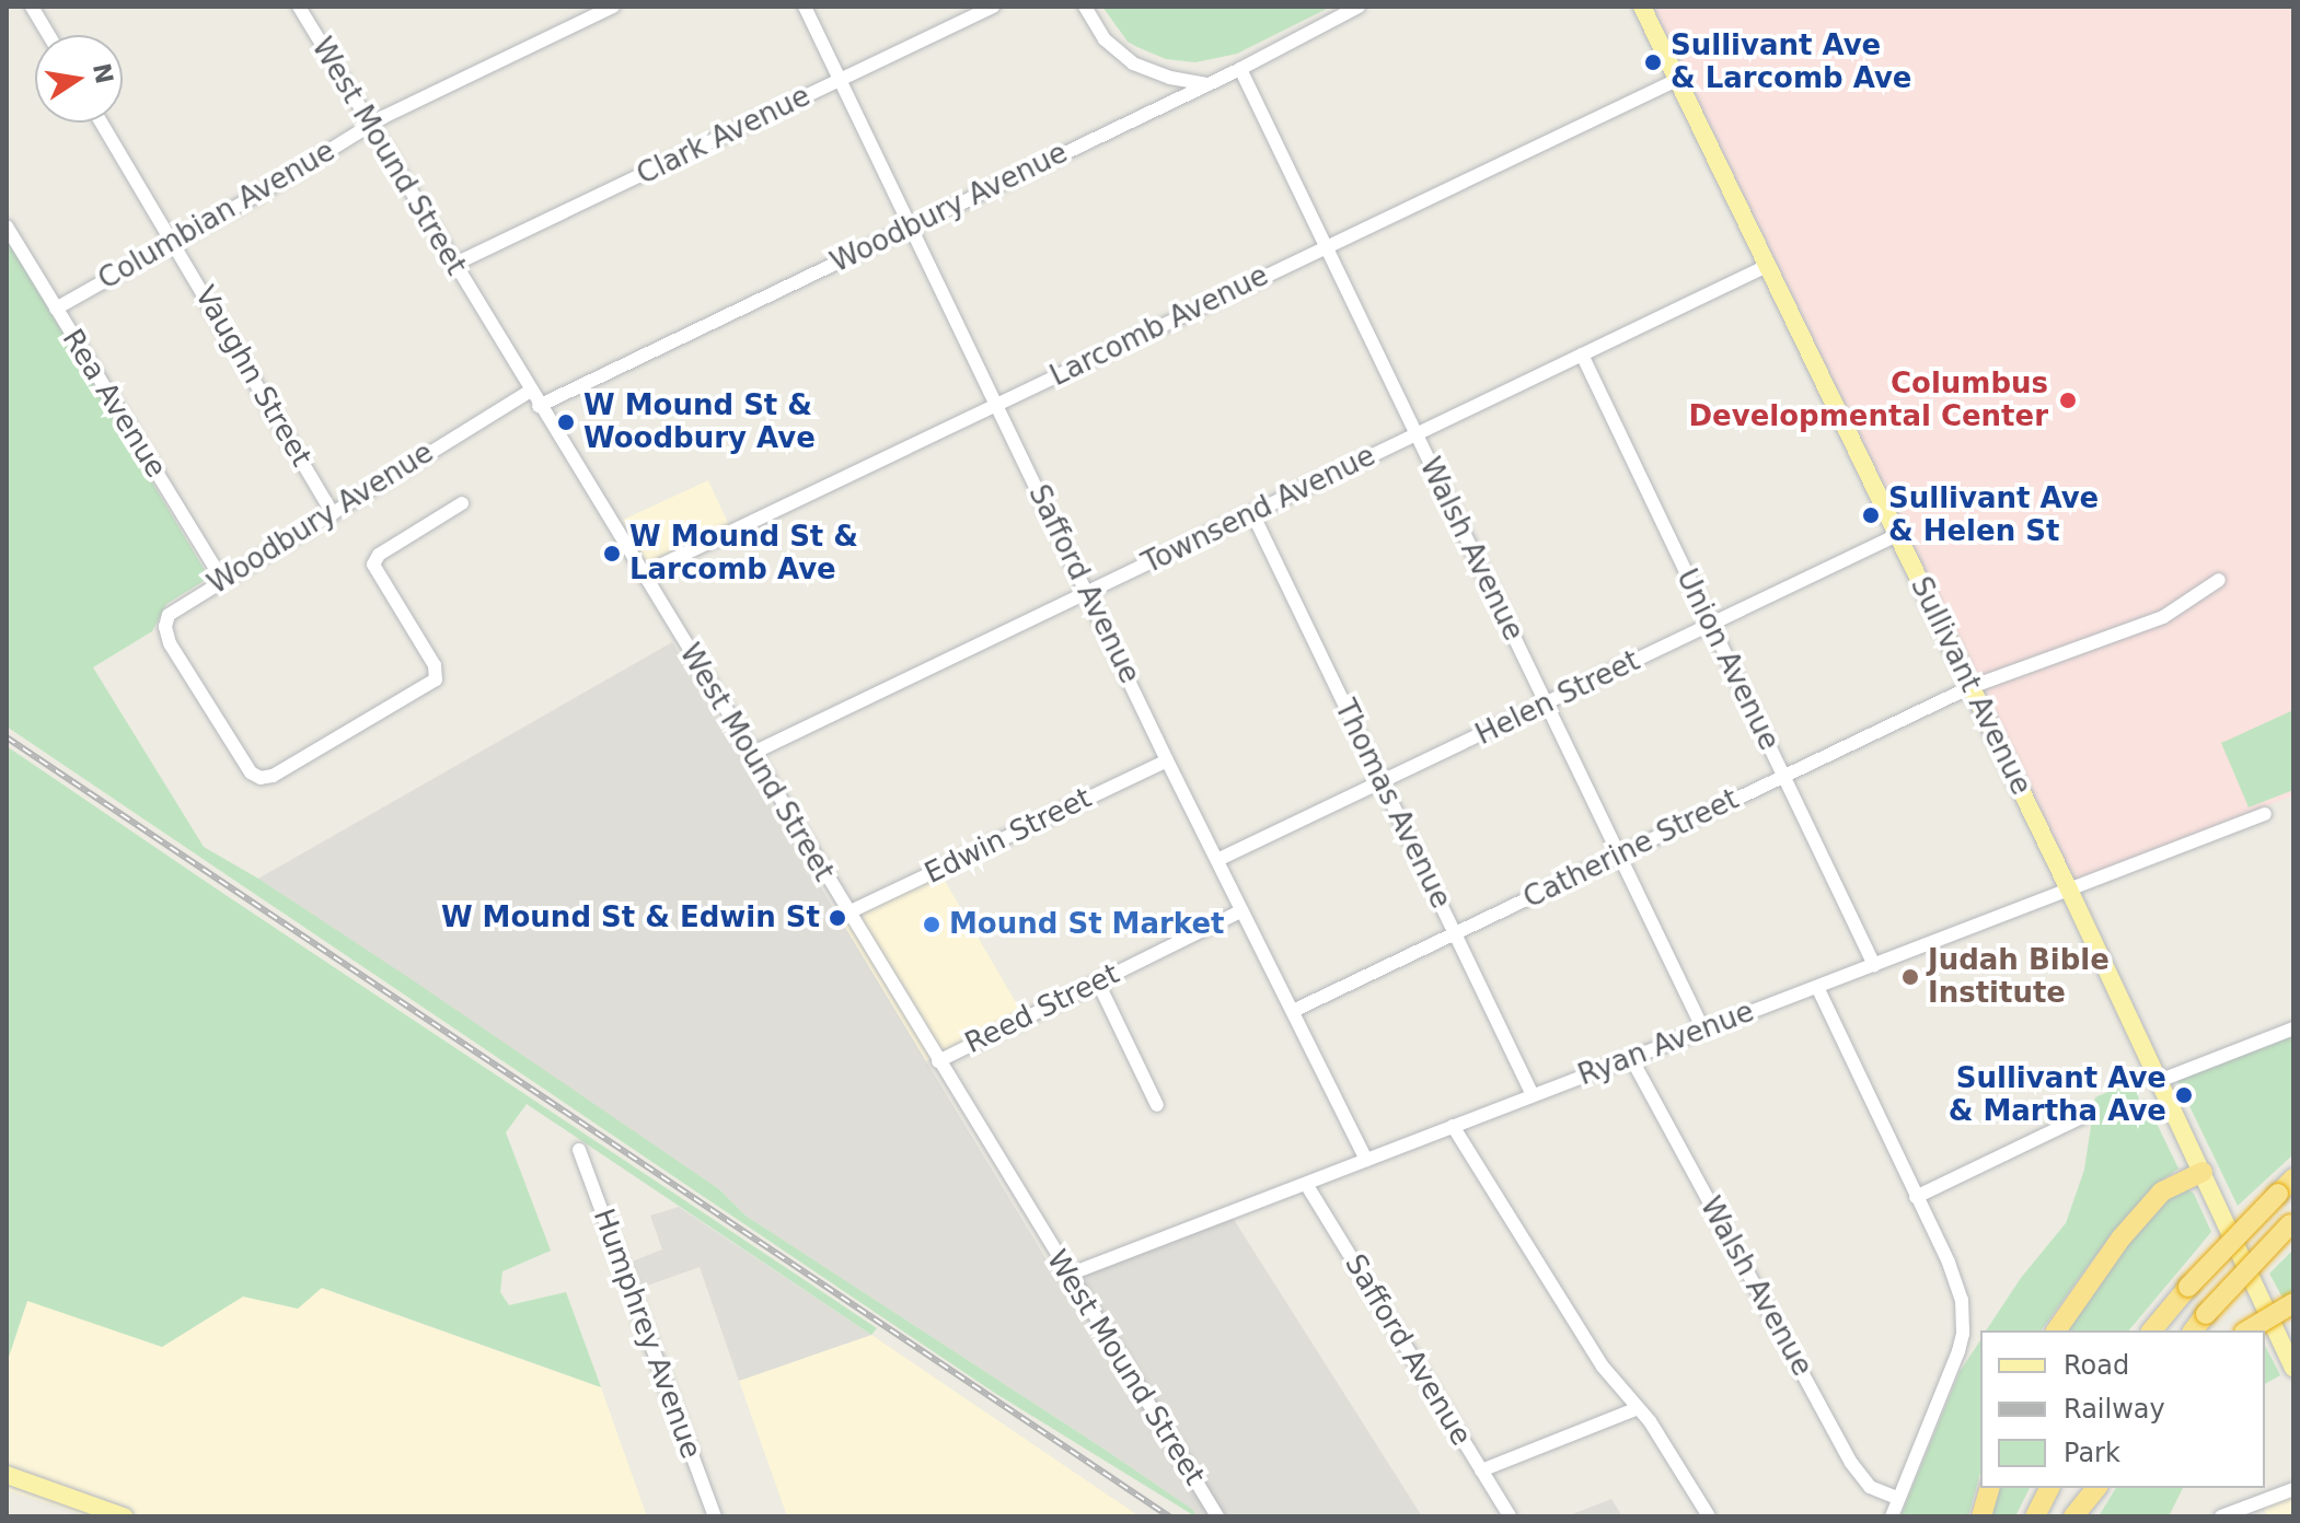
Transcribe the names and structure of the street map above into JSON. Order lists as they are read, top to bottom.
{
  "streets": {
    "main road": ["Sullivant Avenue"],
    "street": [
      "Clark Avenue",
      "West Mound Street",
      "Woodbury Avenue",
      "Columbian Avenue",
      "Larcomb Avenue",
      "Vaughn Street",
      "Rea Avenue",
      "Townsend Avenue",
      "Walsh Avenue",
      "Safford Avenue",
      "Union Avenue",
      "Helen Street",
      "Thomas Avenue",
      "Edwin Street",
      "Catherine Street",
      "Reed Street",
      "Ryan Avenue",
      "Humphrey Avenue"
    ]
  },
  "crossings": [
    ["Clark Avenue", "West Mound Street"],
    ["Clark Avenue", "Safford Avenue"],
    ["West Mound Street", "Woodbury Avenue"],
    ["West Mound Street", "Columbian Avenue"],
    ["West Mound Street", "Larcomb Avenue"],
    ["West Mound Street", "Townsend Avenue"],
    ["West Mound Street", "Edwin Street"],
    ["West Mound Street", "Reed Street"],
    ["West Mound Street", "Ryan Avenue"],
    ["Woodbury Avenue", "Vaughn Street"],
    ["Woodbury Avenue", "Rea Avenue"],
    ["Woodbury Avenue", "Walsh Avenue"],
    ["Woodbury Avenue", "Safford Avenue"],
    ["Columbian Avenue", "Vaughn Street"],
    ["Columbian Avenue", "Rea Avenue"],
    ["Larcomb Avenue", "Walsh Avenue"],
    ["Larcomb Avenue", "Safford Avenue"],
    ["Larcomb Avenue", "Sullivant Avenue"],
    ["Townsend Avenue", "Walsh Avenue"],
    ["Townsend Avenue", "Safford Avenue"],
    ["Townsend Avenue", "Union Avenue"],
    ["Townsend Avenue", "Sullivant Avenue"],
    ["Townsend Avenue", "Thomas Avenue"],
    ["Walsh Avenue", "Helen Street"],
    ["Walsh Avenue", "Catherine Street"],
    ["Walsh Avenue", "Ryan Avenue"],
    ["Safford Avenue", "Helen Street"],
    ["Safford Avenue", "Edwin Street"],
    ["Safford Avenue", "Catherine Street"],
    ["Safford Avenue", "Reed Street"],
    ["Safford Avenue", "Ryan Avenue"],
    ["Union Avenue", "Helen Street"],
    ["Union Avenue", "Catherine Street"],
    ["Union Avenue", "Ryan Avenue"],
    ["Sullivant Avenue", "Helen Street"],
    ["Sullivant Avenue", "Catherine Street"],
    ["Sullivant Avenue", "Ryan Avenue"],
    ["Helen Street", "Thomas Avenue"],
    ["Thomas Avenue", "Catherine Street"],
    ["Thomas Avenue", "Ryan Avenue"]
  ],
  "places": [
    "Sullivant Ave & Larcomb Ave",
    "Columbus Developmental Center",
    "W Mound St & Woodbury Ave",
    "Sullivant Ave & Helen St",
    "W Mound St & Larcomb Ave",
    "W Mound St & Edwin St",
    "Mound St Market",
    "Judah Bible Institute",
    "Sullivant Ave & Martha Ave"
  ],
  "legend": ["Road", "Railway", "Park"],
  "north": "right"
}
